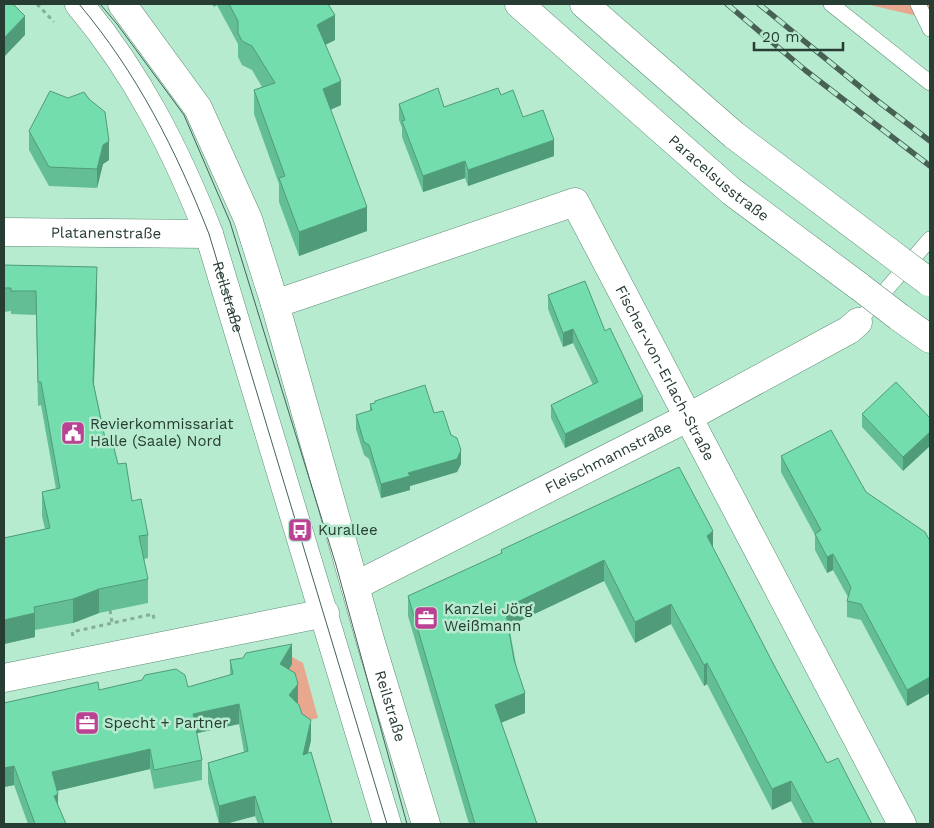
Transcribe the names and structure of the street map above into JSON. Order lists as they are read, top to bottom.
{
  "streets": {
    "street": [
      "Paracelsusstraße",
      "Platanenstraße",
      "Reilstraße",
      "Fischer-von-Erlach-Straße",
      "Fleischmannstraße"
    ]
  },
  "crossings": [
    ["Platanenstraße", "Reilstraße"],
    ["Reilstraße", "Fischer-von-Erlach-Straße"],
    ["Reilstraße", "Fleischmannstraße"],
    ["Fischer-von-Erlach-Straße", "Fleischmannstraße"]
  ],
  "places": {
    "public building": ["Revierkommissariat Halle (Saale) Nord"],
    "bus stop": ["Kurallee"],
    "office": ["Kanzlei Jörg Weißmann", "Specht + Partner"]
  },
  "scale_bar": "20 m"
}
